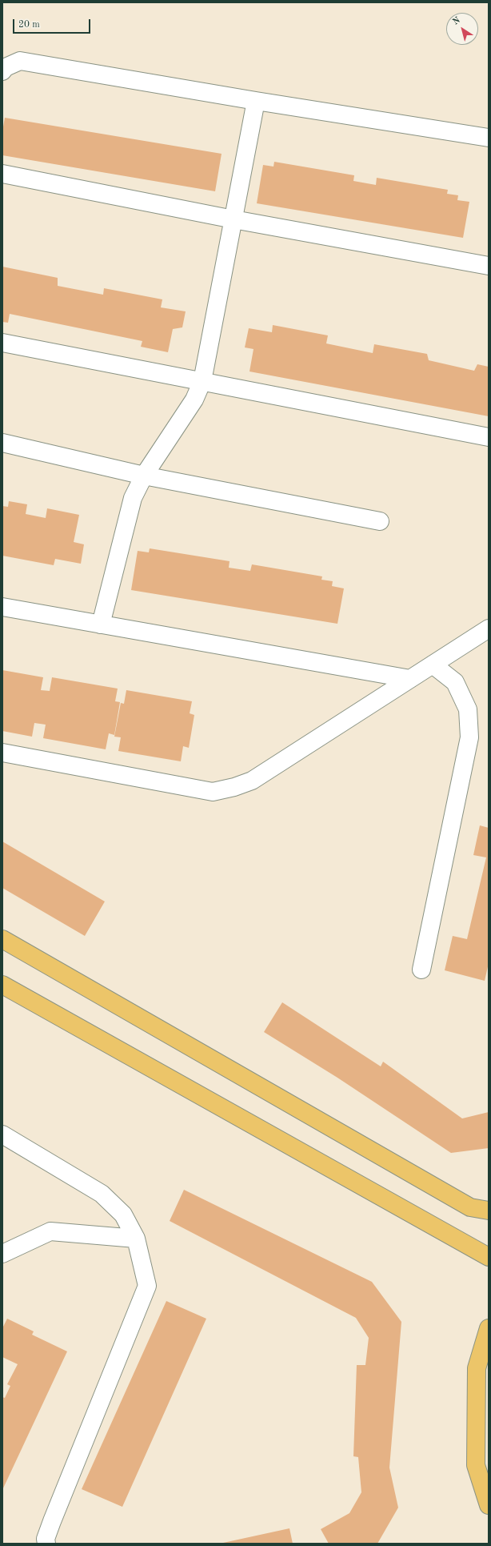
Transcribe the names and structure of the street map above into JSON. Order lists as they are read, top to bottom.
{
  "scale_bar": "20 m",
  "north": "top left"
}
